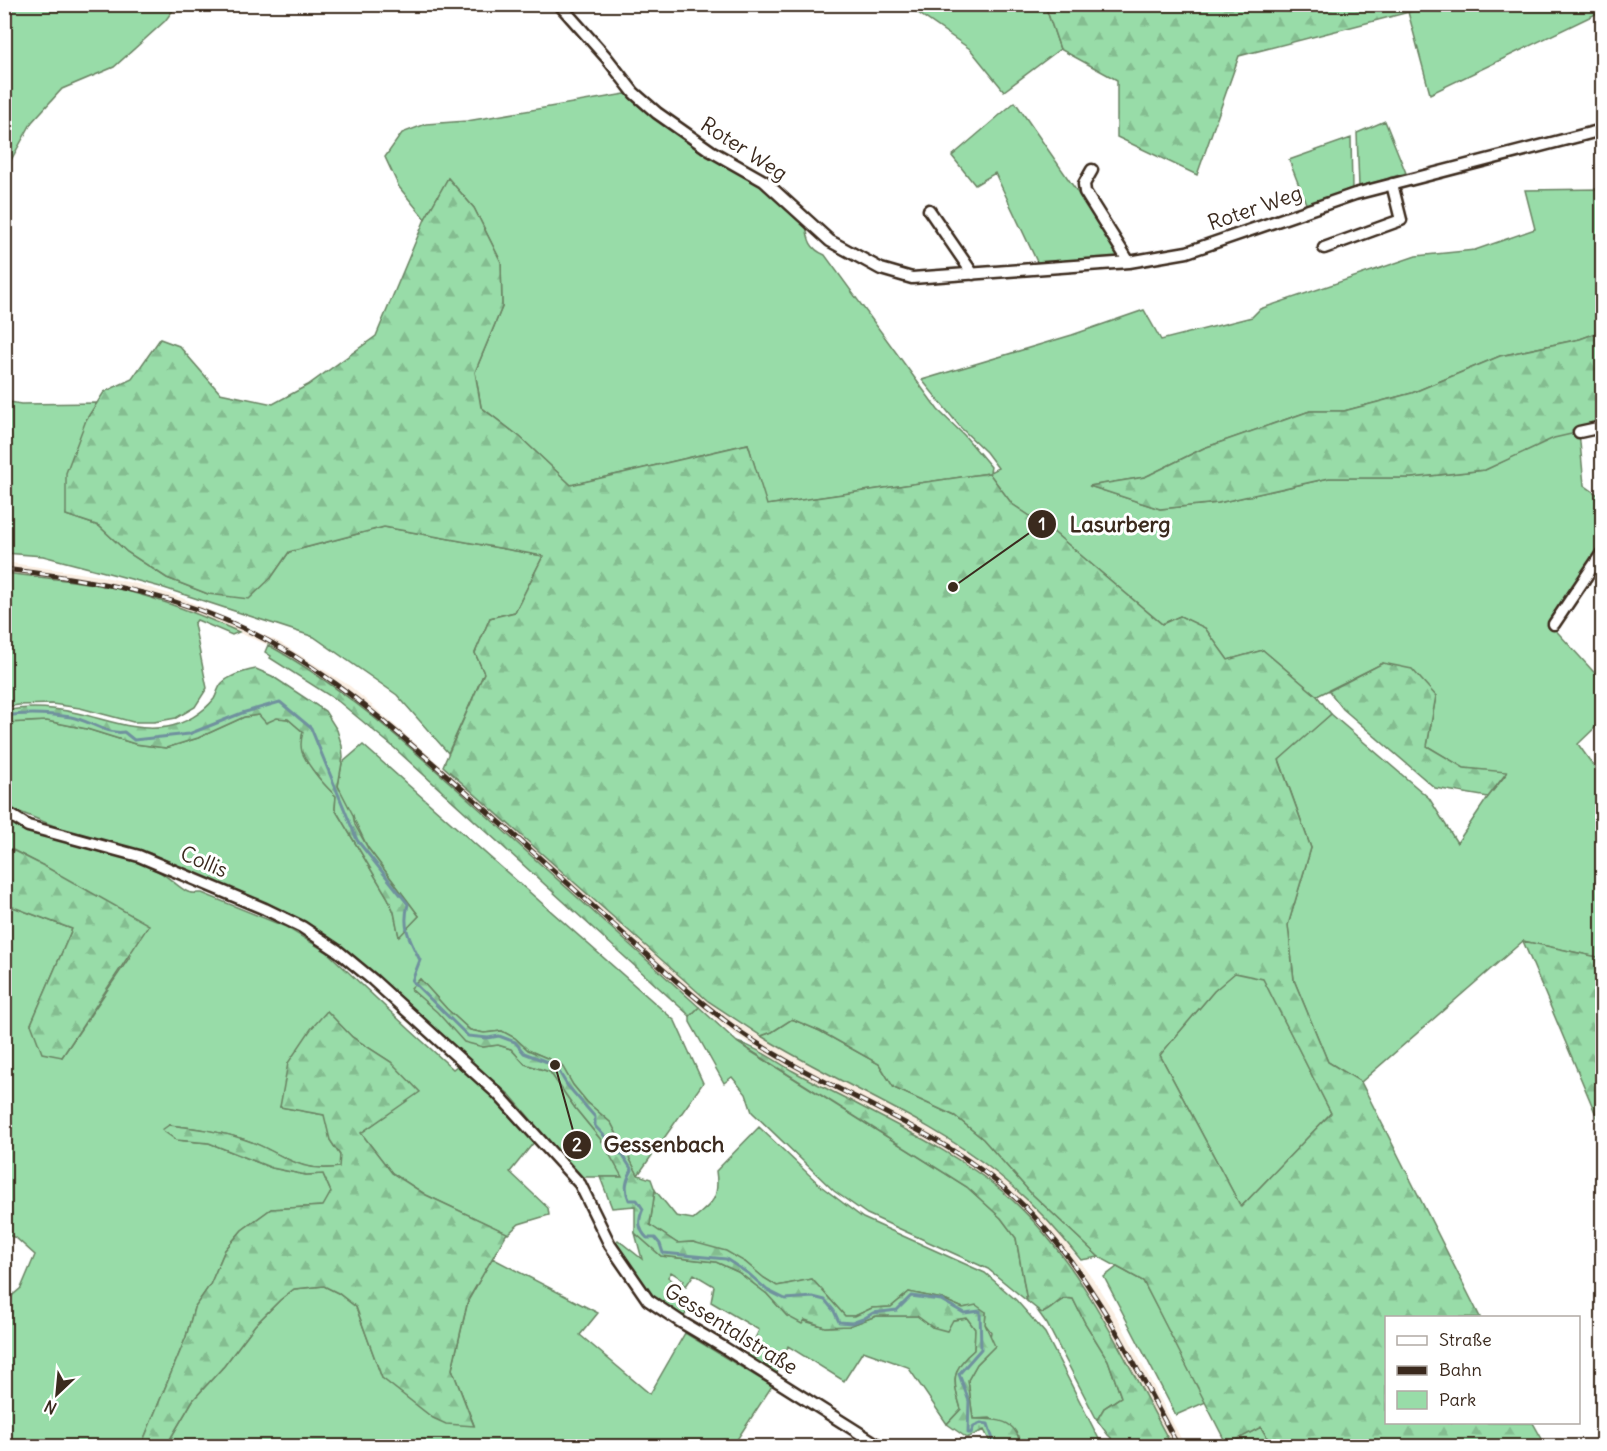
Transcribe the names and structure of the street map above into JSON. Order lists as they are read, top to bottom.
{
  "streets": {
    "street": ["Roter Weg", "Collis", "Gessentalstraße"]
  },
  "crossings": [
    ["Collis", "Gessentalstraße"]
  ],
  "places": ["Lasurberg", "Gessenbach"],
  "legend": ["Straße", "Bahn", "Park"],
  "north": "bottom left"
}
